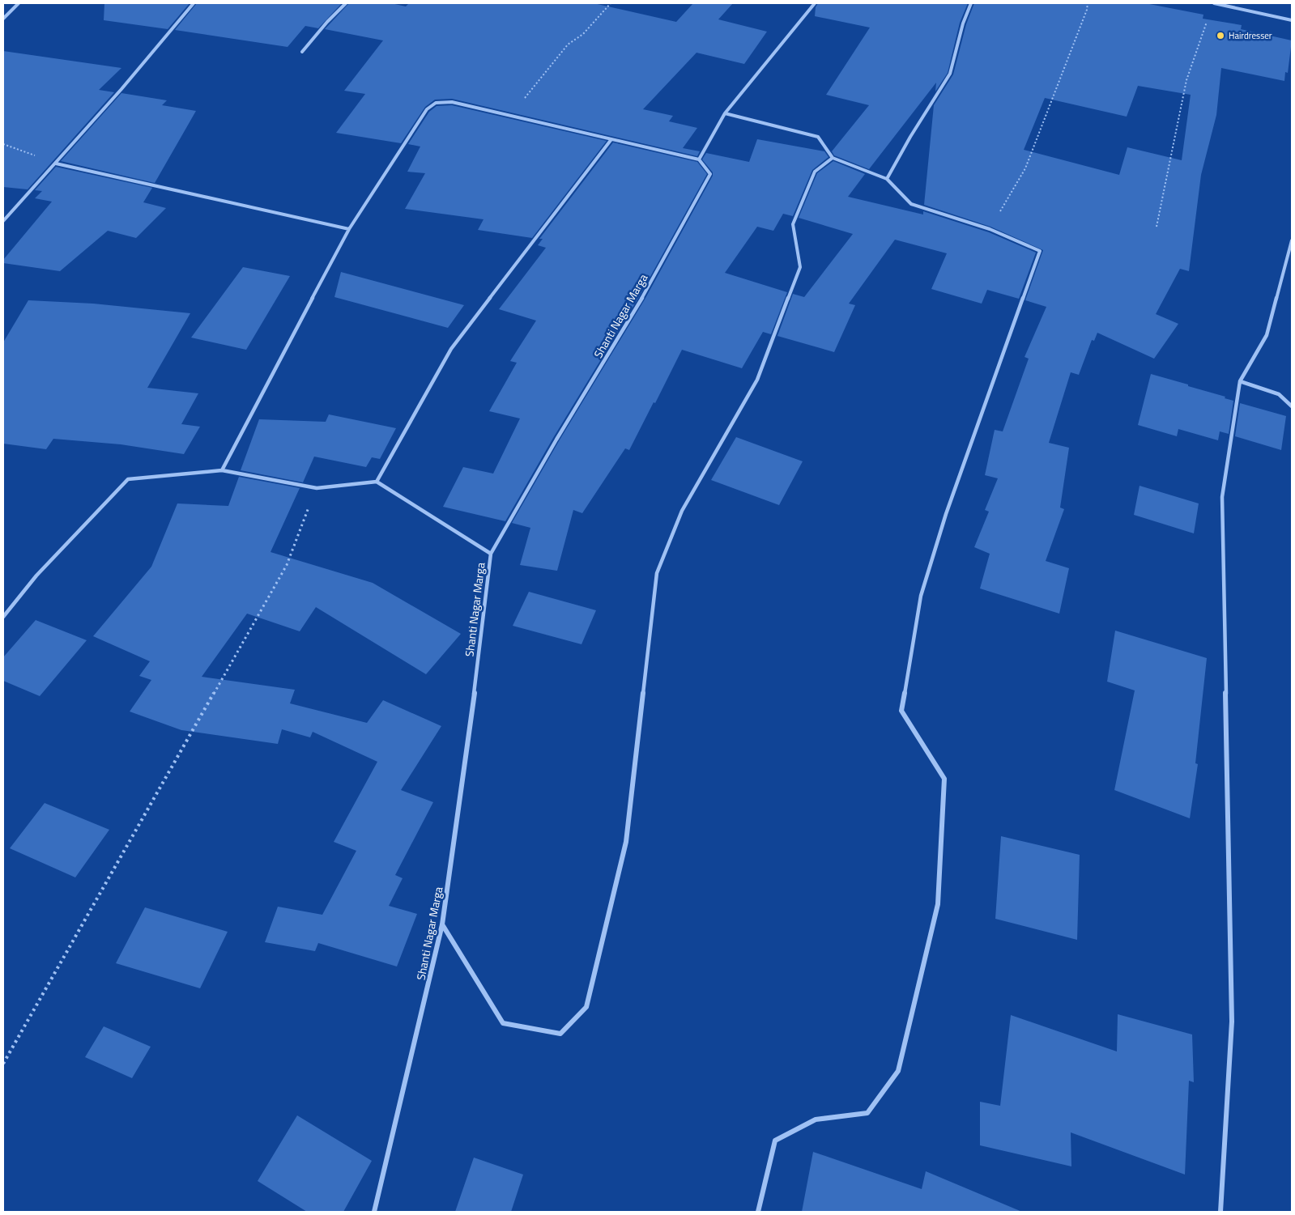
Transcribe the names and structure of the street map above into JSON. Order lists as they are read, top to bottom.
{
  "streets": {
    "street": ["Shanti Nagar Marga"]
  },
  "places": ["Hairdresser"]
}
